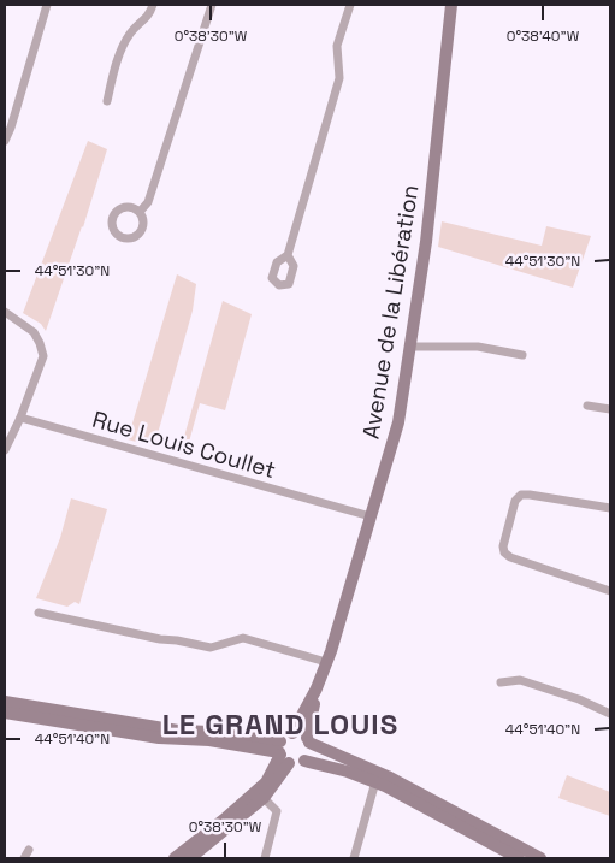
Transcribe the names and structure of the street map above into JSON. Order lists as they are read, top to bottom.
{
  "streets": {
    "main road": ["Avenue de la Libération"],
    "street": ["Rue Louis Coullet"]
  },
  "crossings": [
    ["Avenue de la Libération", "Rue Louis Coullet"]
  ],
  "districts": ["LE GRAND LOUIS"],
  "coordinates": [
    "0°38'30\"W",
    "0°38'40\"W",
    "44°51'30\"N",
    "44°51'40\"N"
  ]
}
